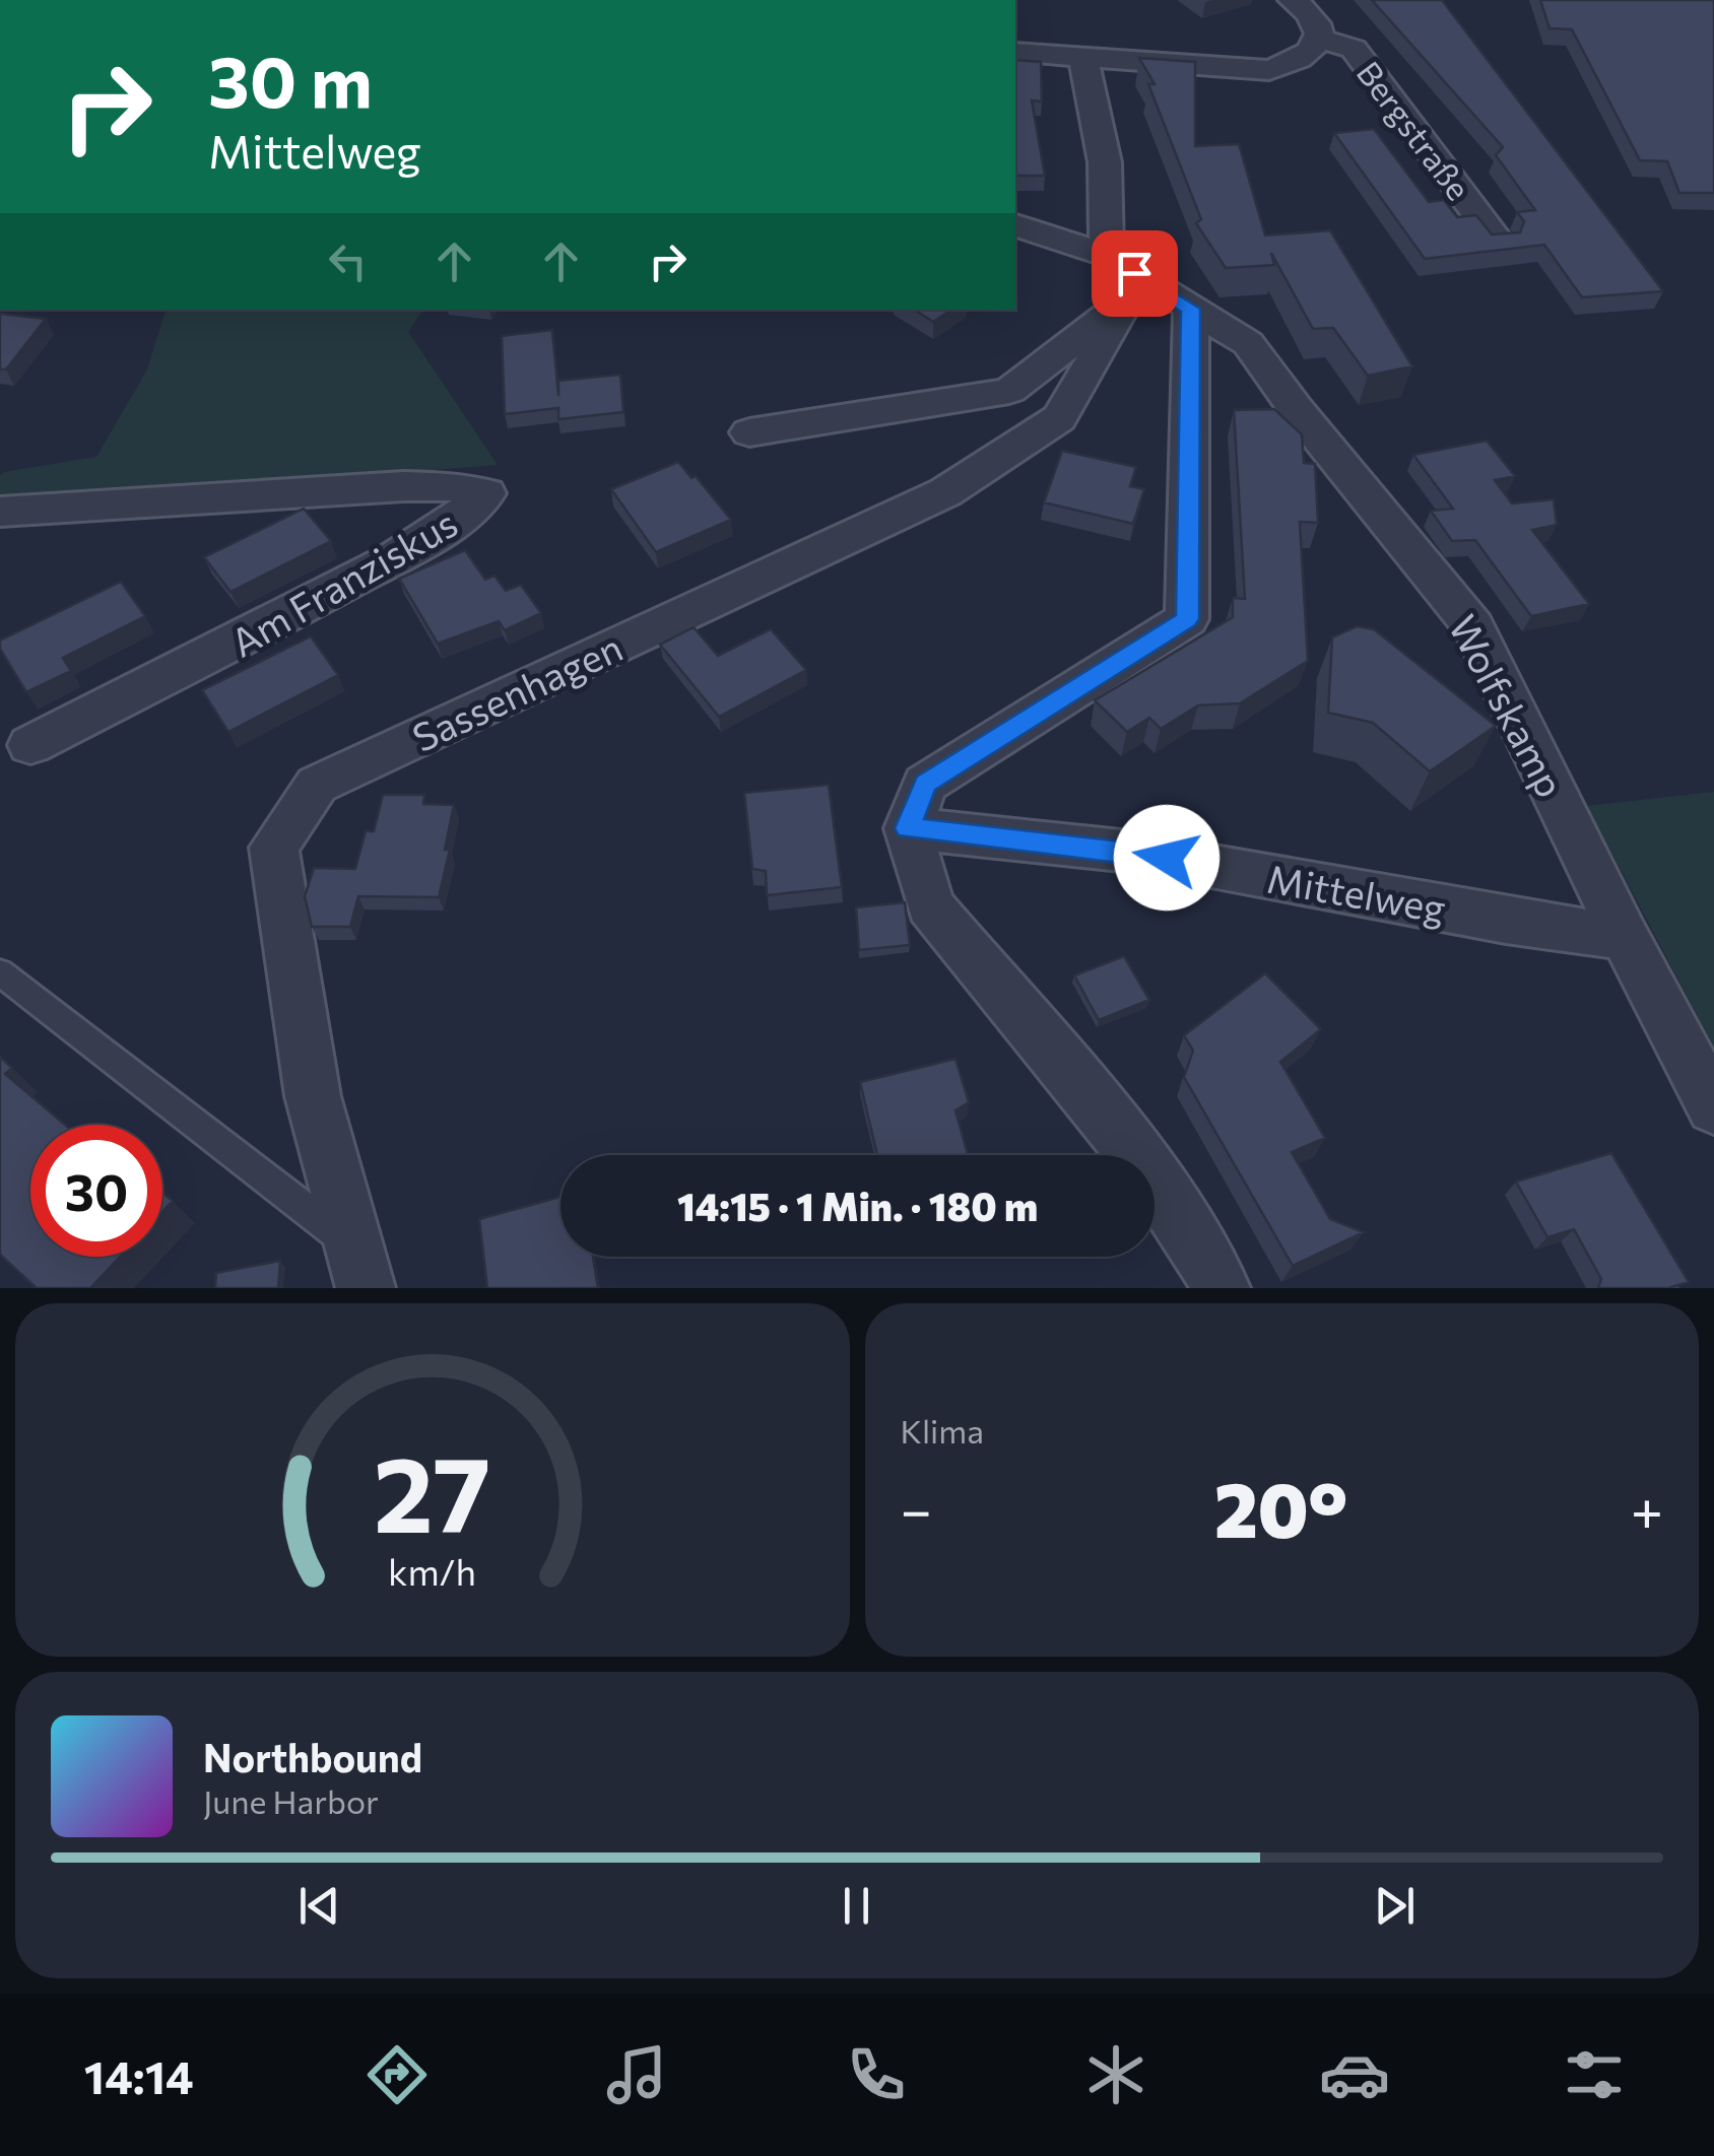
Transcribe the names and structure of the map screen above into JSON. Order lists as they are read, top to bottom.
{
  "streets": {
    "street": [
      "Bergstraße",
      "Am Franziskus",
      "Sassenhagen",
      "Wolfskamp",
      "Mittelweg"
    ]
  },
  "crossings": [
    ["Wolfskamp", "Mittelweg"]
  ],
  "page": {
    "turn": ["30 m", "Mittelweg"],
    "limit": "30",
    "trip": "14:15 · 1 Min. · 180 m",
    "tile": "Klima",
    "heat": ["−", "20°", "+"],
    "song": ["Northbound", "June Harbor"],
    "tabs": "14:14",
    "gauge": ["27", "km/h"]
  }
}
